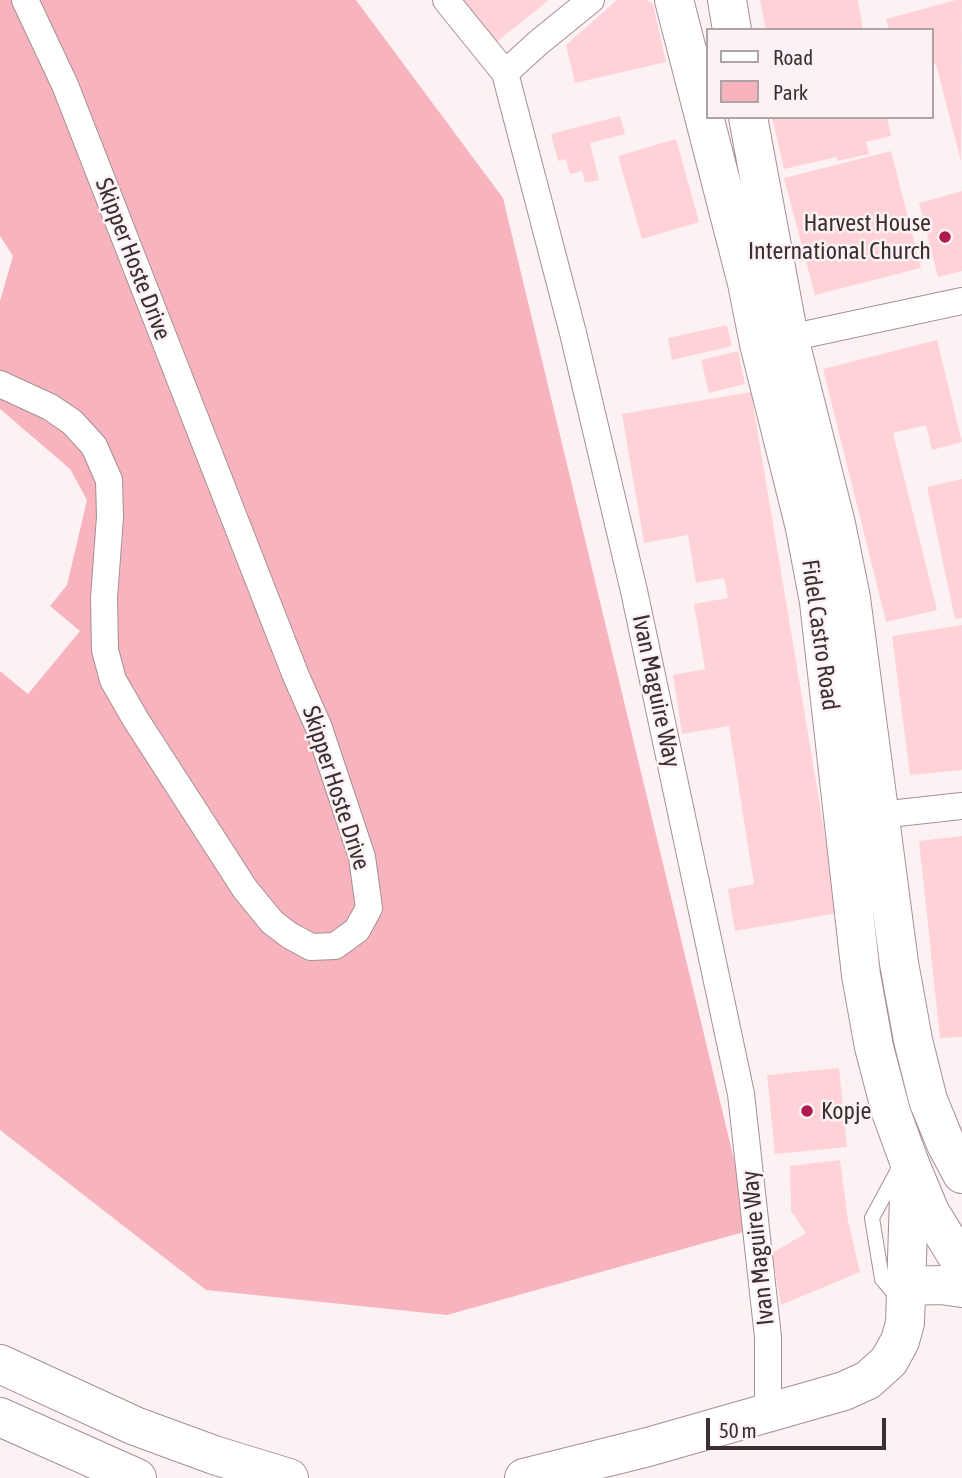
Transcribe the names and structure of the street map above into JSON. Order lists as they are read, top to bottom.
{
  "streets": {
    "main road": ["Fidel Castro Road"],
    "street": ["Skipper Hoste Drive", "Ivan Maguire Way"]
  },
  "places": ["Harvest House International Church", "Kopje"],
  "legend": ["Road", "Park"],
  "scale_bar": "50 m"
}
